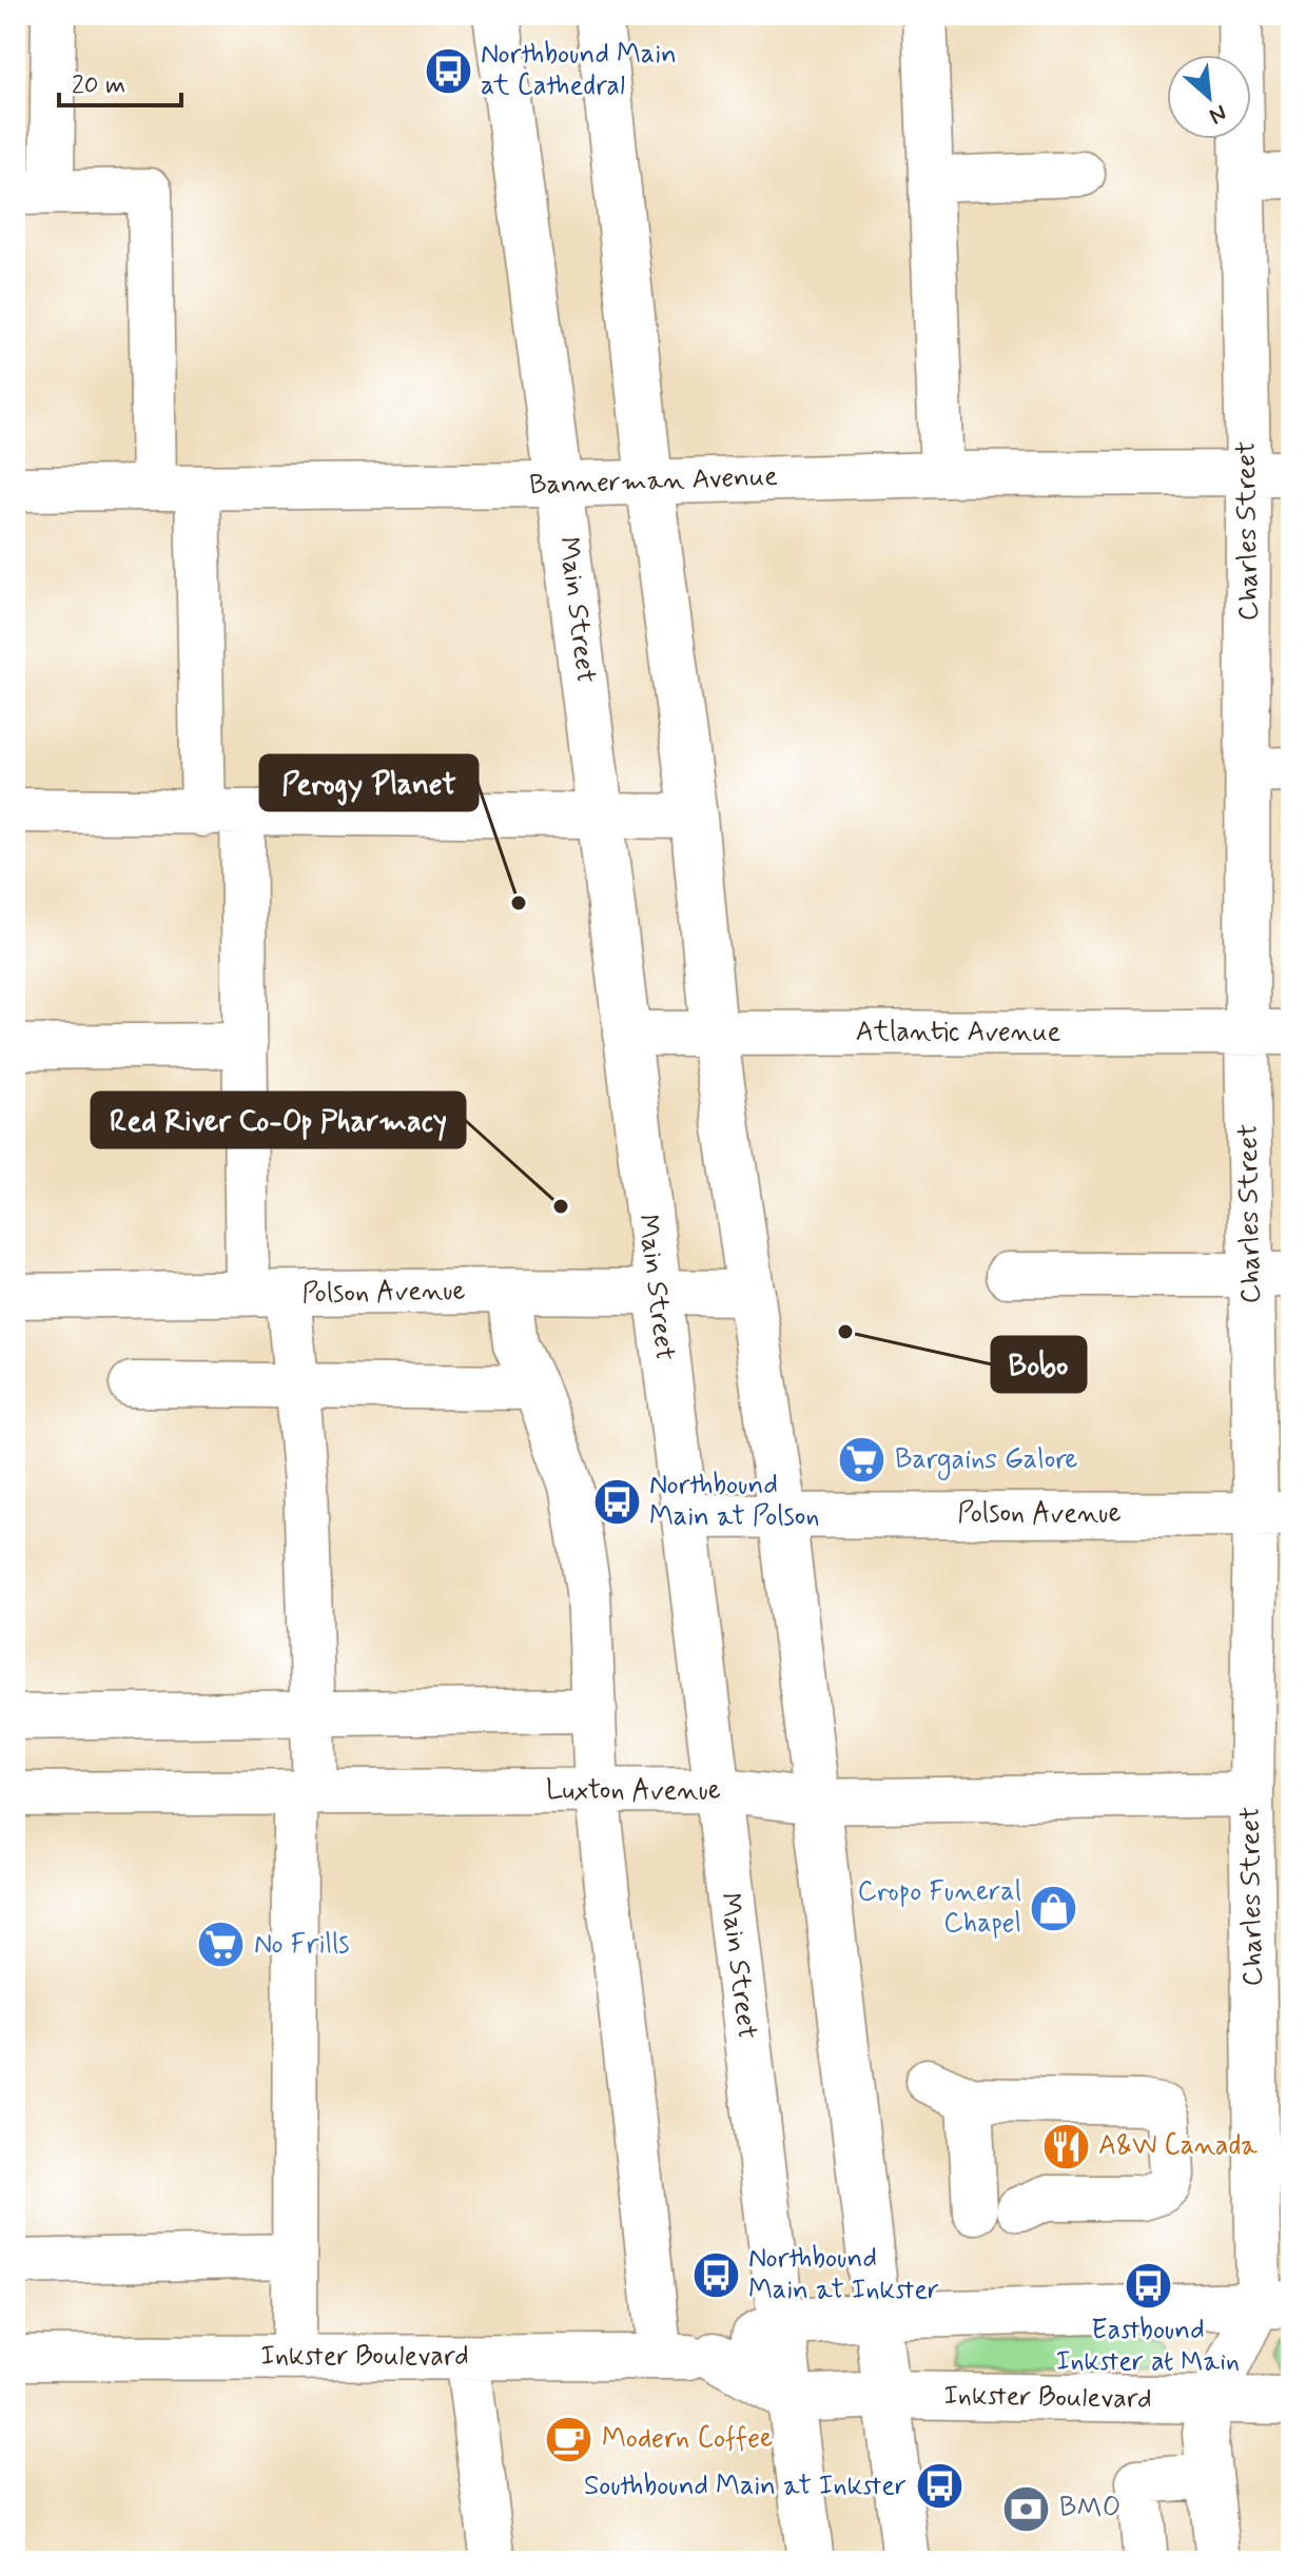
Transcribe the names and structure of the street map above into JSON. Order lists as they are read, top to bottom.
{
  "streets": {
    "main road": ["Main Street", "Inkster Boulevard"],
    "street": [
      "Bannerman Avenue",
      "Charles Street",
      "Atlantic Avenue",
      "Polson Avenue",
      "Luxton Avenue"
    ]
  },
  "crossings": [
    ["Bannerman Avenue", "Charles Street"],
    ["Bannerman Avenue", "Main Street"],
    ["Charles Street", "Atlantic Avenue"],
    ["Charles Street", "Polson Avenue"],
    ["Charles Street", "Luxton Avenue"],
    ["Charles Street", "Inkster Boulevard"],
    ["Main Street", "Atlantic Avenue"],
    ["Main Street", "Polson Avenue"],
    ["Main Street", "Luxton Avenue"],
    ["Main Street", "Inkster Boulevard"]
  ],
  "places": {
    "bus stop": [
      "Northbound Main at Cathedral",
      "Northbound Main at Polson",
      "Northbound Main at Inkster",
      "Eastbound Inkster at Main",
      "Southbound Main at Inkster"
    ],
    "other": ["Perogy Planet", "Red River Co-Op Pharmacy", "Bobo"],
    "supermarket": ["Bargains Galore", "No Frills"],
    "shop": ["Cropo Funeral Chapel"],
    "restaurant": ["A&W Canada"],
    "cafe": ["Modern Coffee"],
    "bank": ["BMO"]
  },
  "scale_bar": "20 m",
  "north": "bottom right"
}
